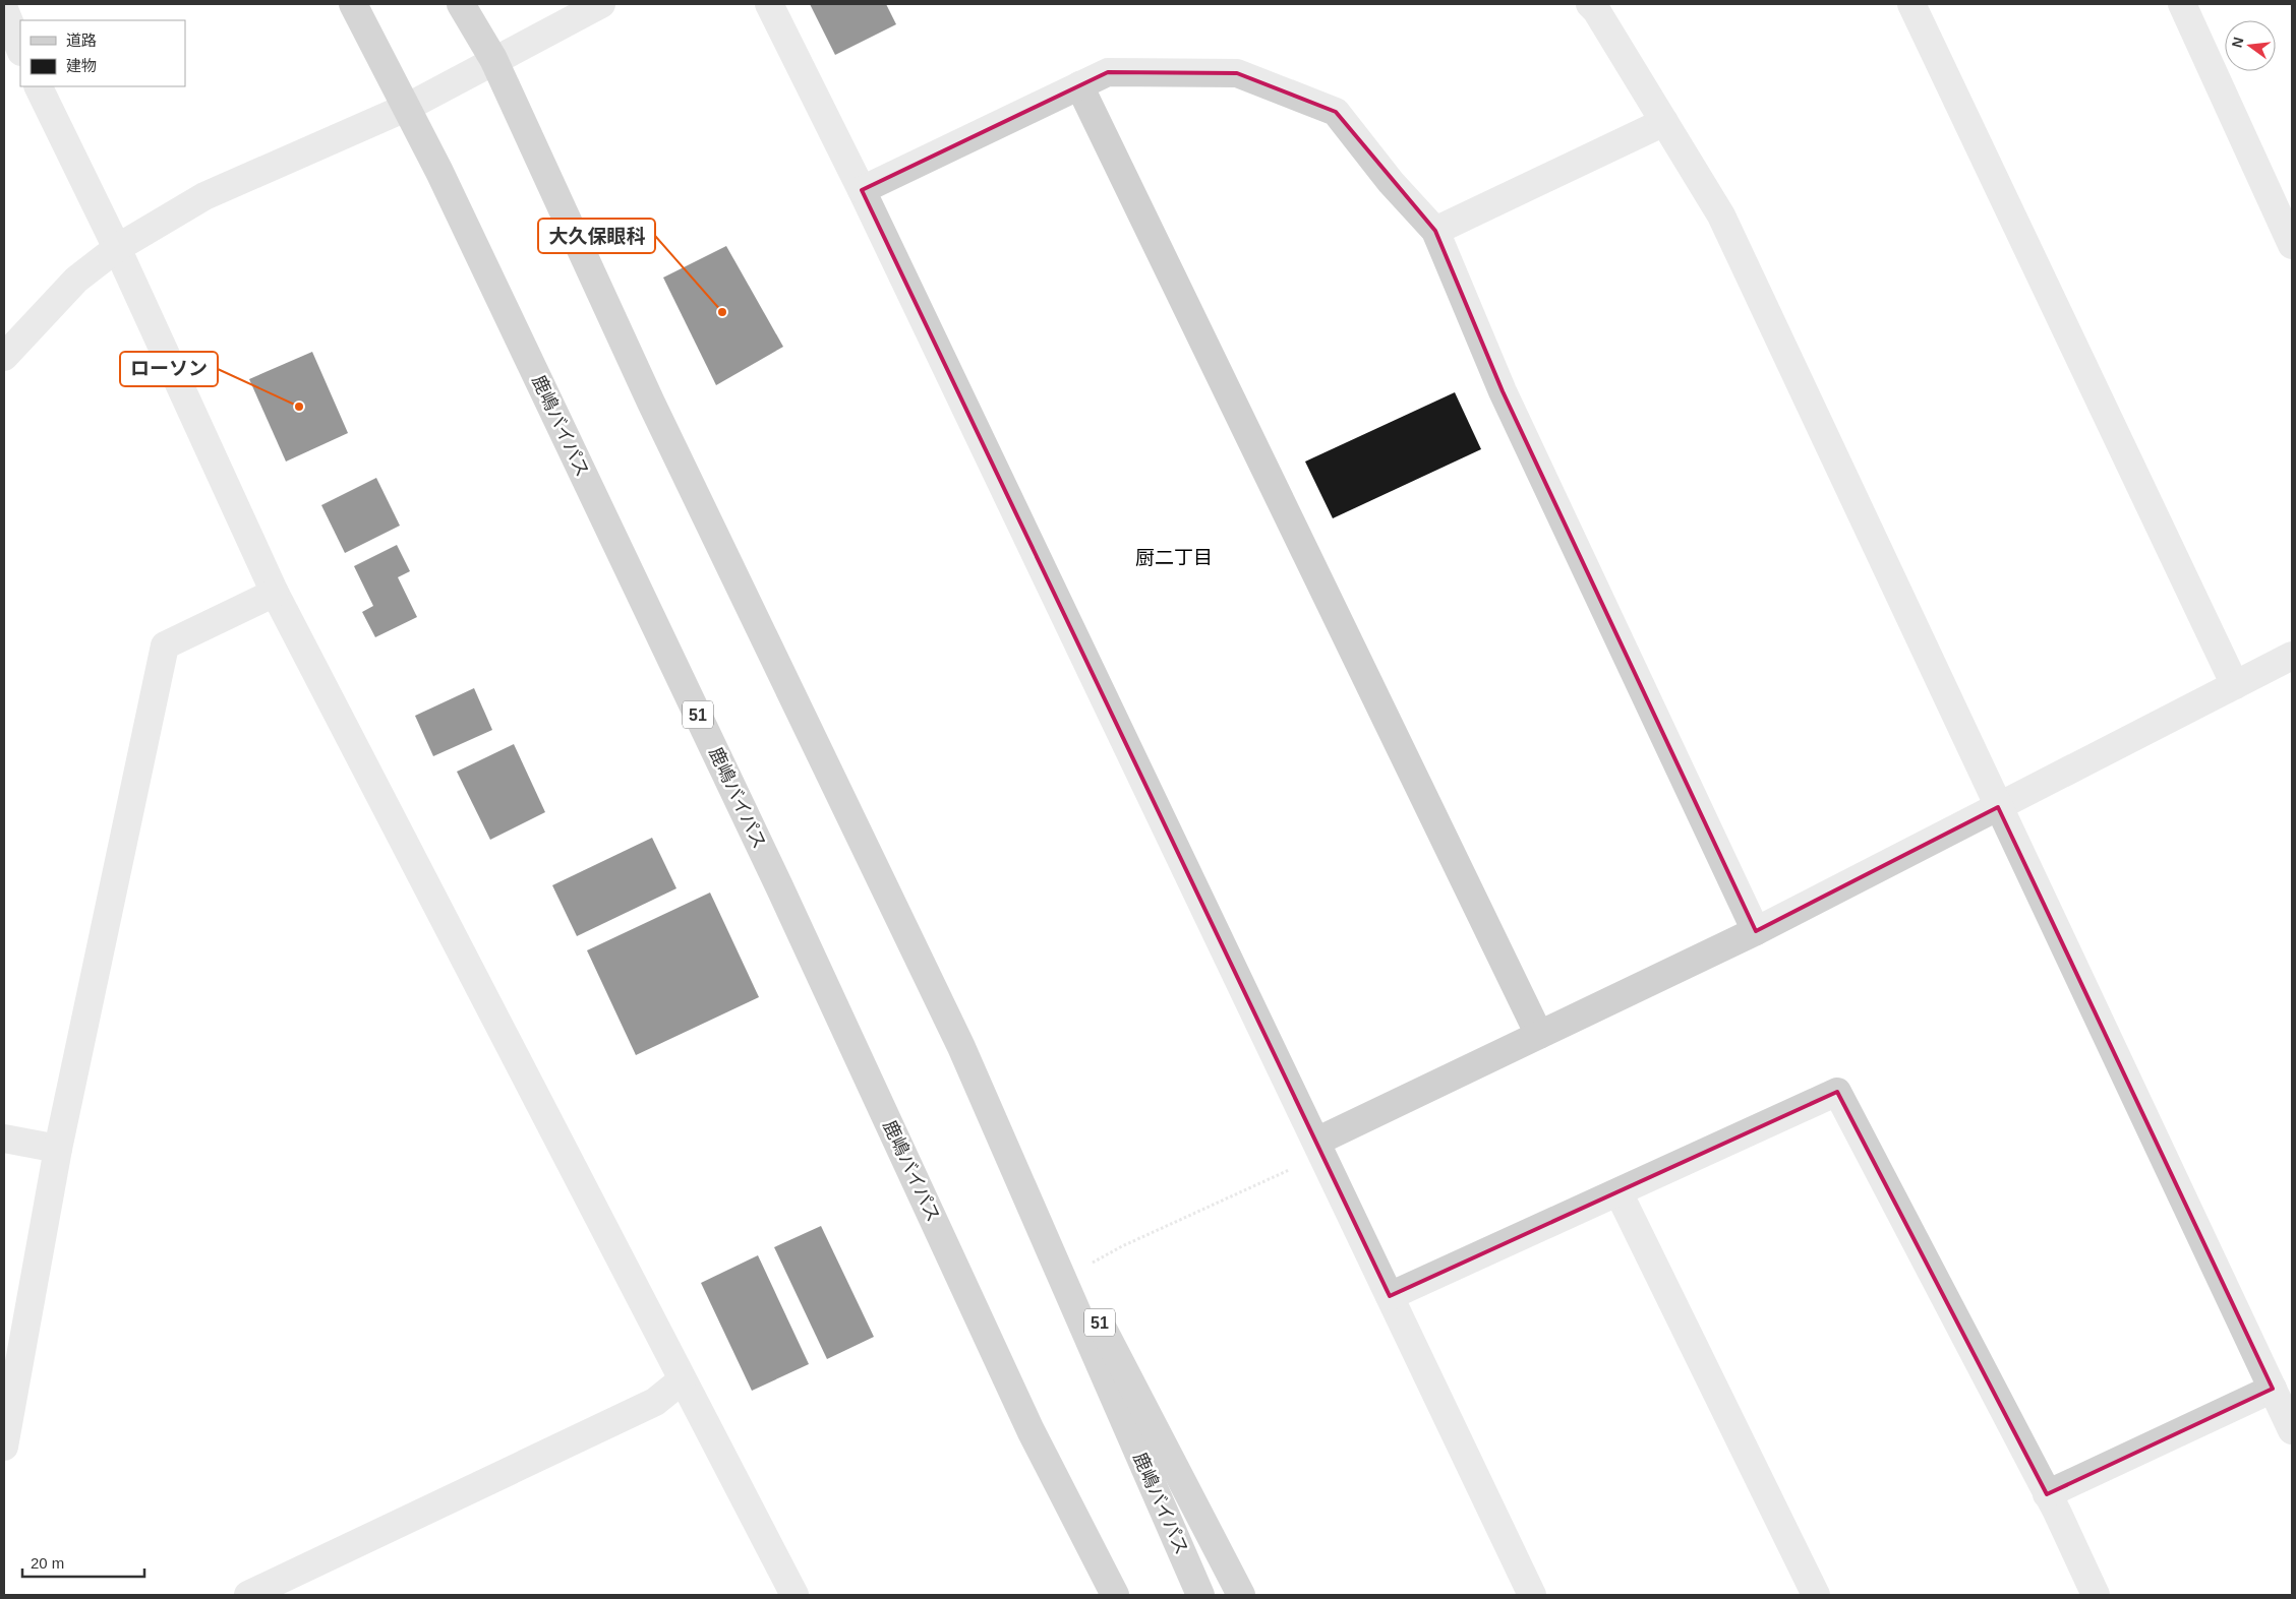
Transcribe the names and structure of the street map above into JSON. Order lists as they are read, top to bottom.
{
  "streets": {
    "highway": ["鹿嶋バイパス", "51"]
  },
  "crossings": [
    ["鹿嶋バイパス", "51"]
  ],
  "districts": ["厨二丁目"],
  "places": ["大久保眼科", "ローソン"],
  "legend": ["道路", "建物"],
  "scale_bar": "20 m",
  "north": "left"
}
